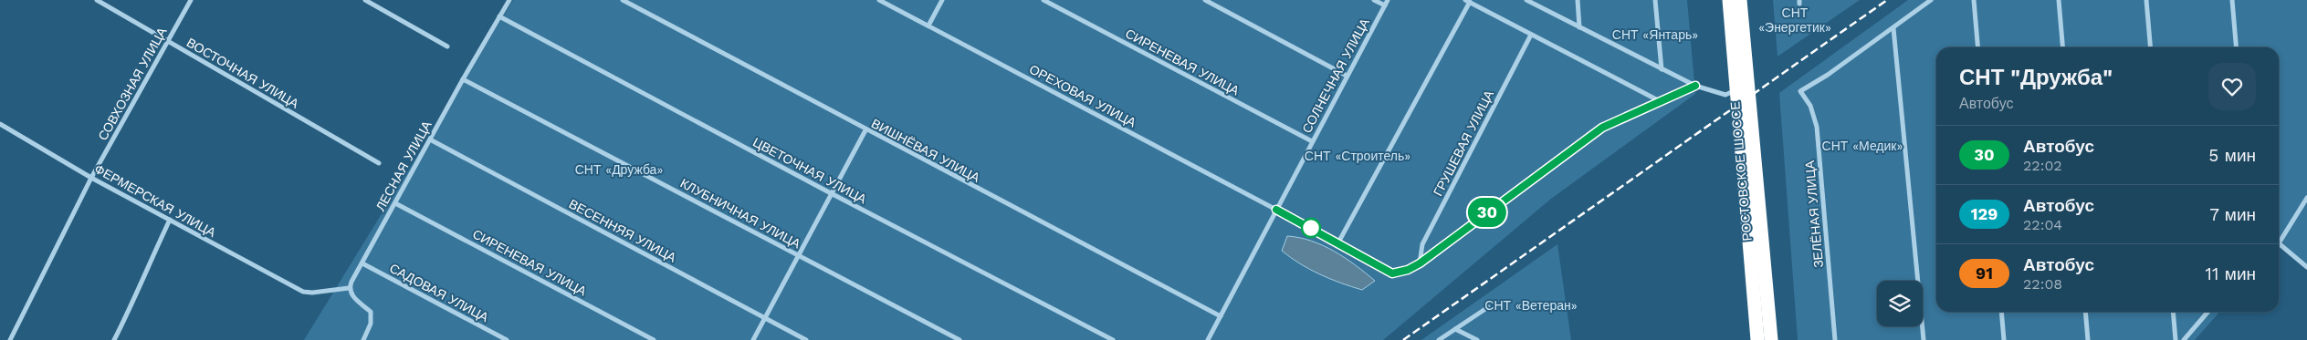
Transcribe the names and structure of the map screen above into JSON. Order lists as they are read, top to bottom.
{
  "streets": {
    "highway": ["РОСТОВСКОЕ ШОССЕ"],
    "street": [
      "СИРЕНЕВАЯ УЛИЦА",
      "ВОСТОЧНАЯ УЛИЦА",
      "СОЛНЕЧНАЯ УЛИЦА",
      "СОВХОЗНАЯ УЛИЦА",
      "ОРЕХОВАЯ УЛИЦА",
      "ГРУШЕВАЯ УЛИЦА",
      "ВИШНЁВАЯ УЛИЦА",
      "ЛЕСНАЯ УЛИЦА",
      "ЦВЕТОЧНАЯ УЛИЦА",
      "ФЕРМЕРСКАЯ УЛИЦА",
      "КЛУБНИЧНАЯ УЛИЦА",
      "ЗЕЛЁНАЯ УЛИЦА",
      "ВЕСЕННЯЯ УЛИЦА",
      "САДОВАЯ УЛИЦА"
    ]
  },
  "crossings": [
    ["СИРЕНЕВАЯ УЛИЦА", "СОЛНЕЧНАЯ УЛИЦА"],
    ["СИРЕНЕВАЯ УЛИЦА", "ЛЕСНАЯ УЛИЦА"],
    ["ВОСТОЧНАЯ УЛИЦА", "СОВХОЗНАЯ УЛИЦА"],
    ["СОЛНЕЧНАЯ УЛИЦА", "ОРЕХОВАЯ УЛИЦА"],
    ["СОЛНЕЧНАЯ УЛИЦА", "ВИШНЁВАЯ УЛИЦА"],
    ["СОВХОЗНАЯ УЛИЦА", "ФЕРМЕРСКАЯ УЛИЦА"],
    ["ОРЕХОВАЯ УЛИЦА", "ГРУШЕВАЯ УЛИЦА"],
    ["ЛЕСНАЯ УЛИЦА", "ЦВЕТОЧНАЯ УЛИЦА"],
    ["ЛЕСНАЯ УЛИЦА", "ФЕРМЕРСКАЯ УЛИЦА"],
    ["ЛЕСНАЯ УЛИЦА", "КЛУБНИЧНАЯ УЛИЦА"],
    ["ЛЕСНАЯ УЛИЦА", "ВЕСЕННЯЯ УЛИЦА"],
    ["ЛЕСНАЯ УЛИЦА", "САДОВАЯ УЛИЦА"]
  ],
  "parks": [
    "СНТ «Энергетик»",
    "СНТ «Янтарь»",
    "СНТ «Медик»",
    "СНТ «Строитель»",
    "СНТ «Дружба»",
    "СНТ «Ветеран»"
  ],
  "lines": ["bus line 30"],
  "page": {
    "on_map": "30",
    "heading": ["СНТ \"Дружба\"", "Автобус"],
    "list": [
      {
        "mark": "30",
        "name": "Автобус",
        "note": "22:02",
        "value": "5 мин"
      },
      {
        "mark": "129",
        "name": "Автобус",
        "note": "22:04",
        "value": "7 мин"
      },
      {
        "mark": "91",
        "name": "Автобус",
        "note": "22:08",
        "value": "11 мин"
      }
    ]
  }
}
